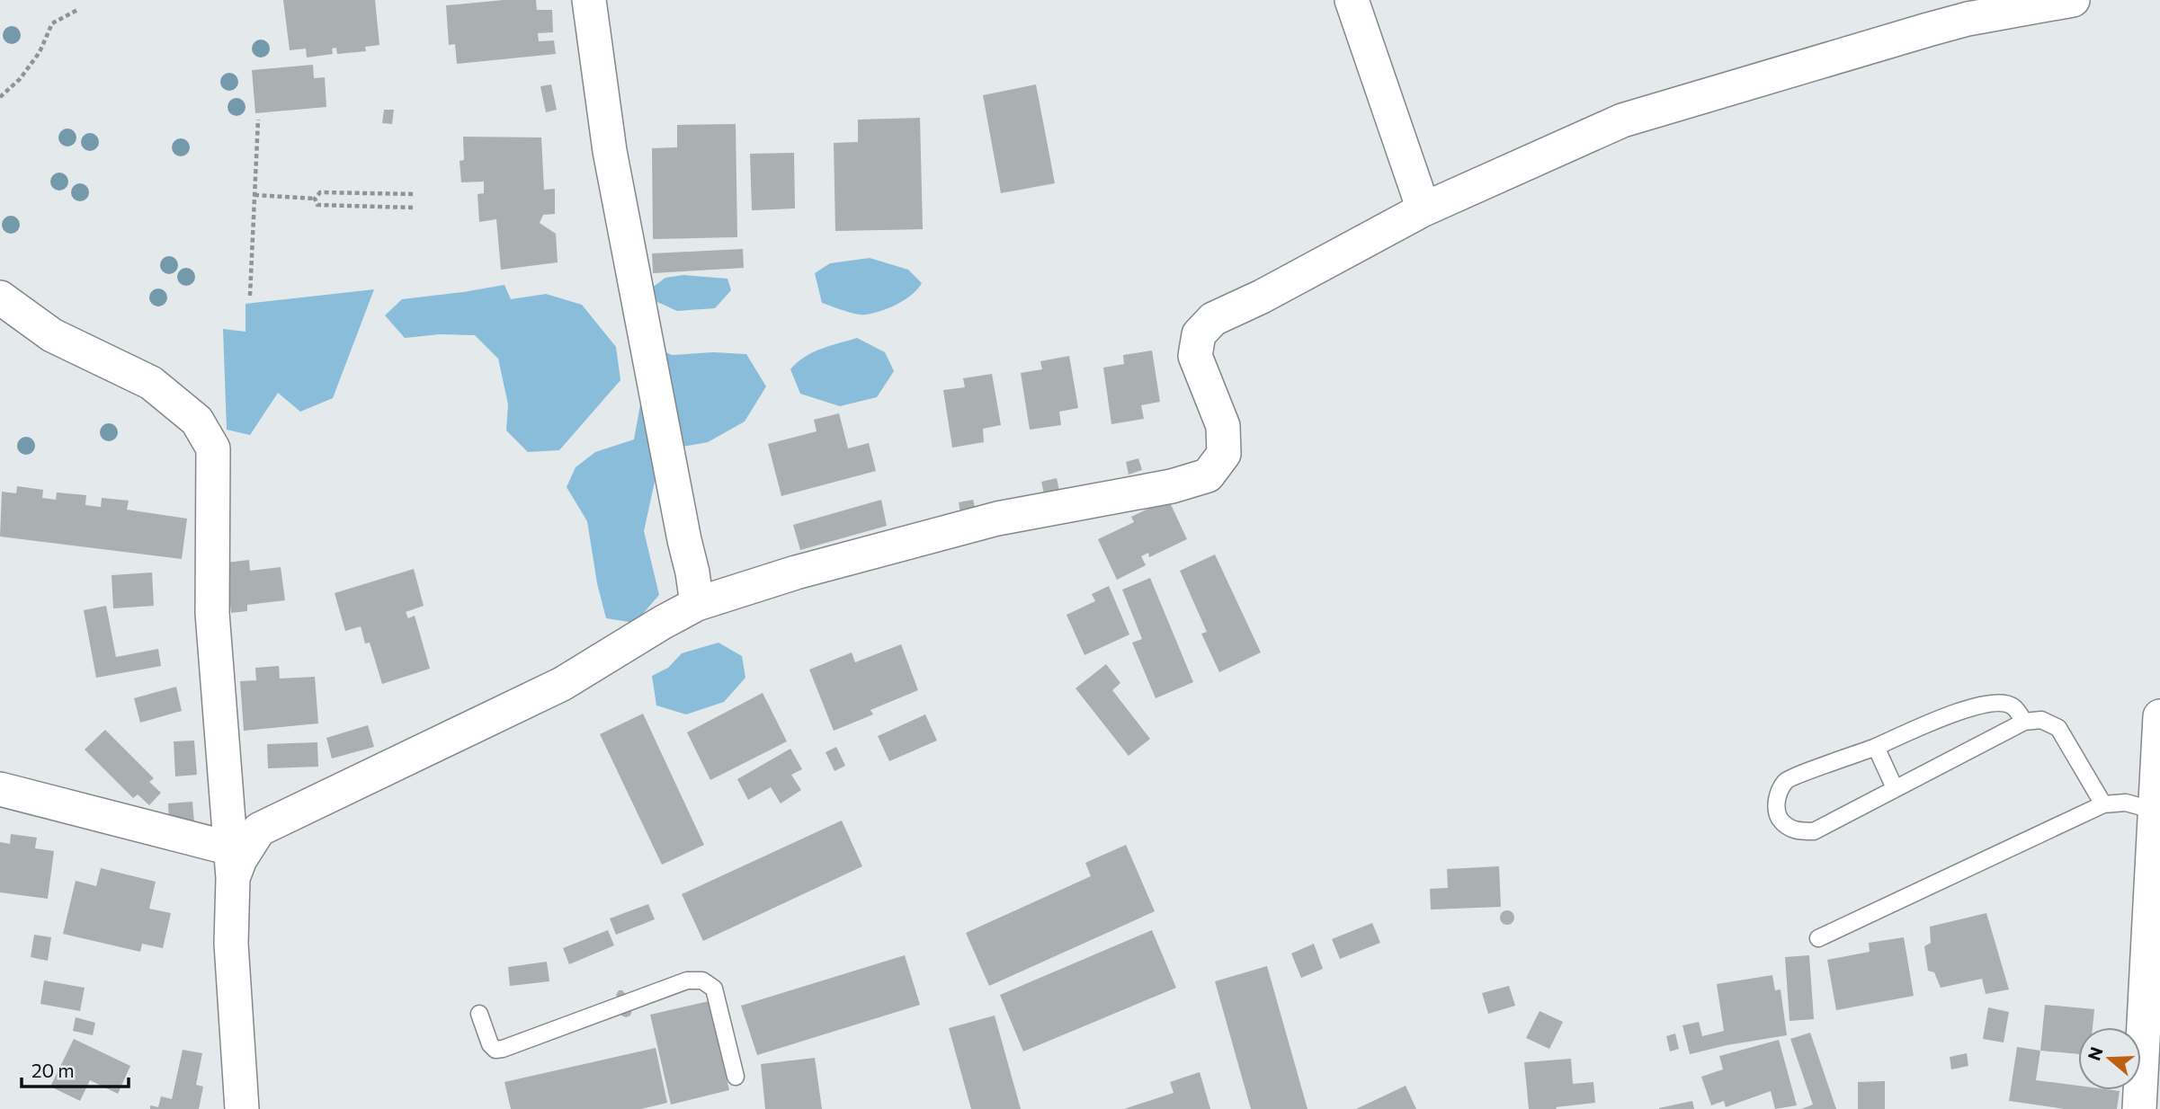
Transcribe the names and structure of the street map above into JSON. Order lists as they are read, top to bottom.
{
  "scale_bar": "20 m",
  "north": "left"
}
